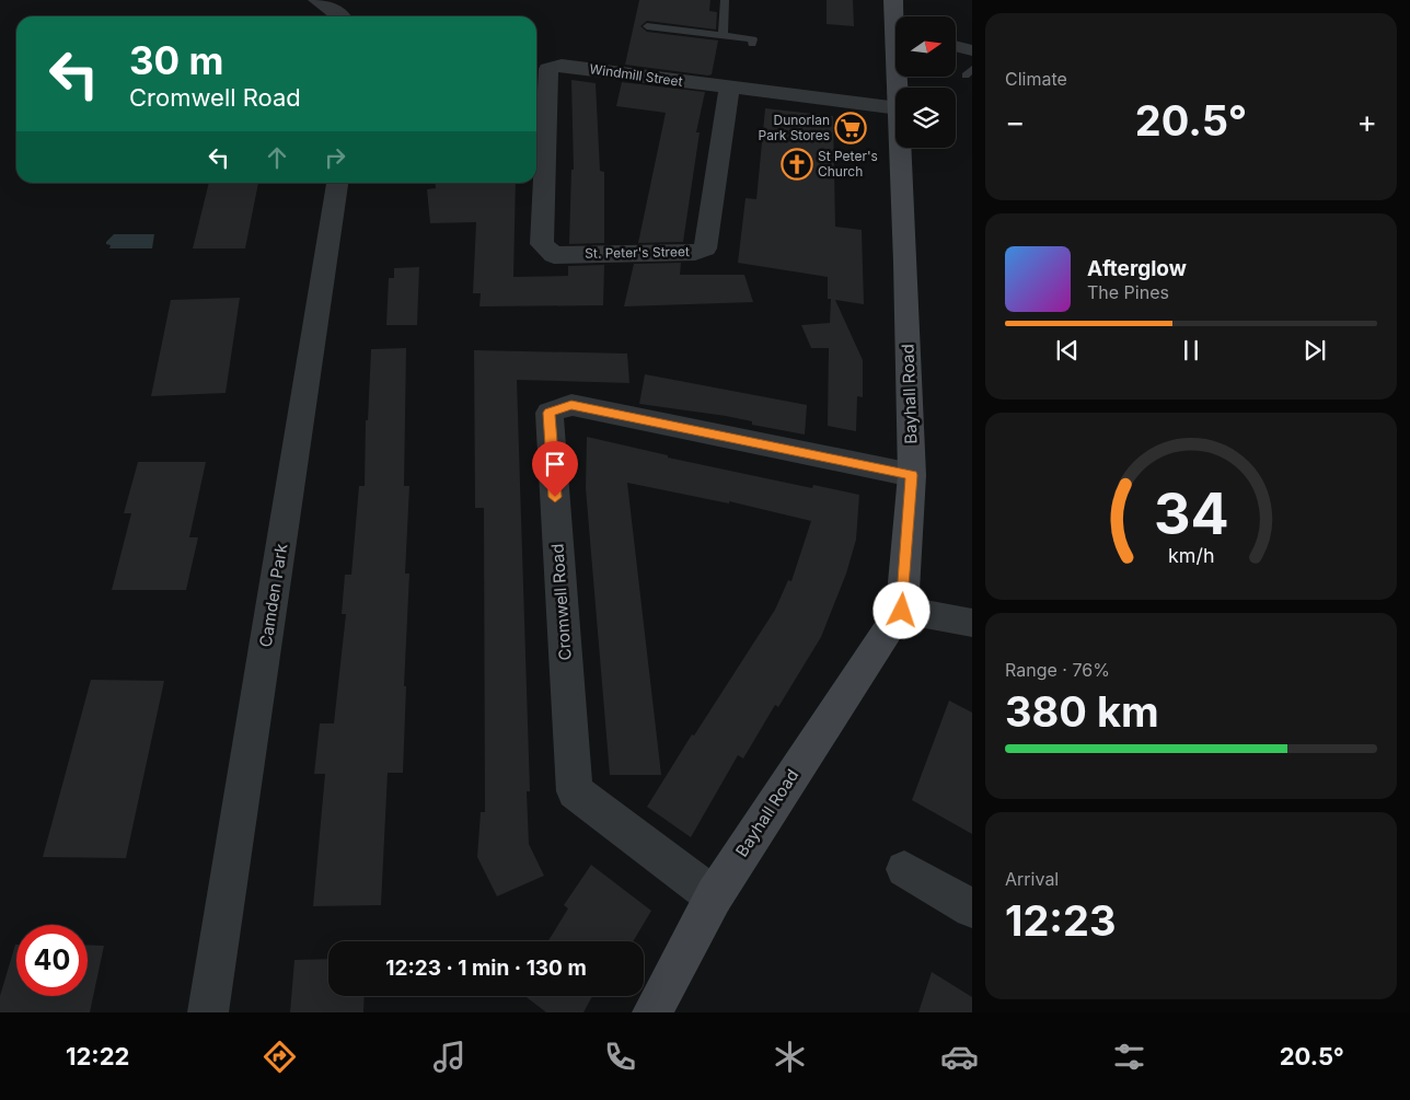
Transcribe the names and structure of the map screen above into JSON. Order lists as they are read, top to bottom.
{
  "streets": {
    "street": [
      "Windmill Street",
      "St. Peter's Street",
      "Bayhall Road",
      "Camden Park",
      "Cromwell Road"
    ]
  },
  "crossings": [
    ["Windmill Street", "St. Peter's Street"],
    ["Bayhall Road", "Cromwell Road"]
  ],
  "places": {
    "supermarket": ["Dunorlan Park Stores"],
    "church": ["St Peter's Church"]
  },
  "north": "right",
  "page": {
    "tile": [
      "Climate",
      ["Range · 76%", "380 km"],
      ["Arrival", "12:23"]
    ],
    "turn": ["30 m", "Cromwell Road"],
    "heat": ["−", "20.5°", "+"],
    "song": ["Afterglow", "The Pines"],
    "limit": "40",
    "trip": "12:23 · 1 min · 130 m",
    "tabs": ["12:22", "20.5°"],
    "gauge": ["34", "km/h"]
  }
}
